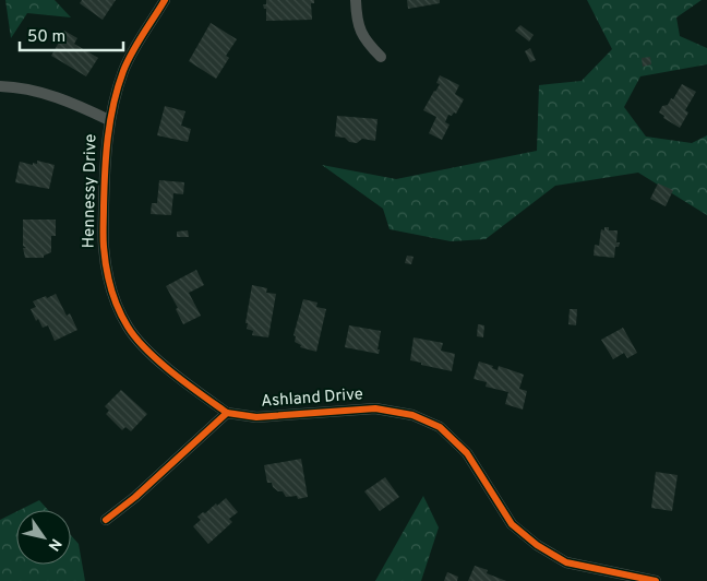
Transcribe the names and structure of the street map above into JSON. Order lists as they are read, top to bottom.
{
  "streets": {
    "street": ["Hennessy Drive", "Ashland Drive"]
  },
  "crossings": [
    ["Hennessy Drive", "Ashland Drive"]
  ],
  "scale_bar": "50 m",
  "north": "bottom right"
}
